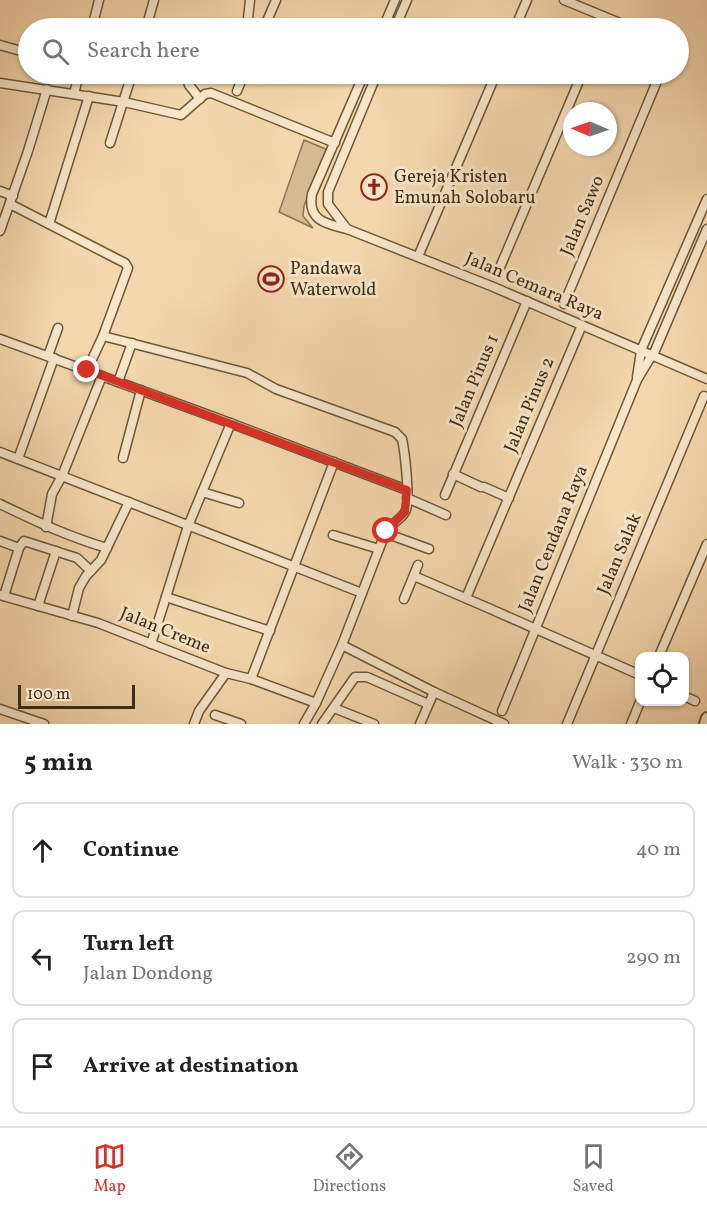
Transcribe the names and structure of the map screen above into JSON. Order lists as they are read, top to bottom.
{
  "streets": {
    "street": [
      "Jalan Sawo",
      "Jalan Cemara Raya",
      "Jalan Pinus 1",
      "Jalan Pinus 2",
      "Jalan Cendana Raya",
      "Jalan Salak",
      "Jalan Creme"
    ]
  },
  "crossings": [
    ["Jalan Cemara Raya", "Jalan Pinus 1"],
    ["Jalan Cemara Raya", "Jalan Pinus 2"],
    ["Jalan Cemara Raya", "Jalan Cendana Raya"]
  ],
  "places": {
    "church": ["Gereja Kristen Emunah Solobaru"],
    "sports": ["Pandawa Waterwold"]
  },
  "scale_bar": "100 m",
  "north": "left",
  "page": {
    "search": "Search here",
    "scale": "100 m",
    "heading": ["5 min", "Walk · 330 m"],
    "list": [
      ["Continue", "40 m"],
      ["Turn left", "Jalan Dondong", "290 m"],
      "Arrive at destination"
    ],
    "nav": ["Map", "Directions", "Saved"]
  }
}
